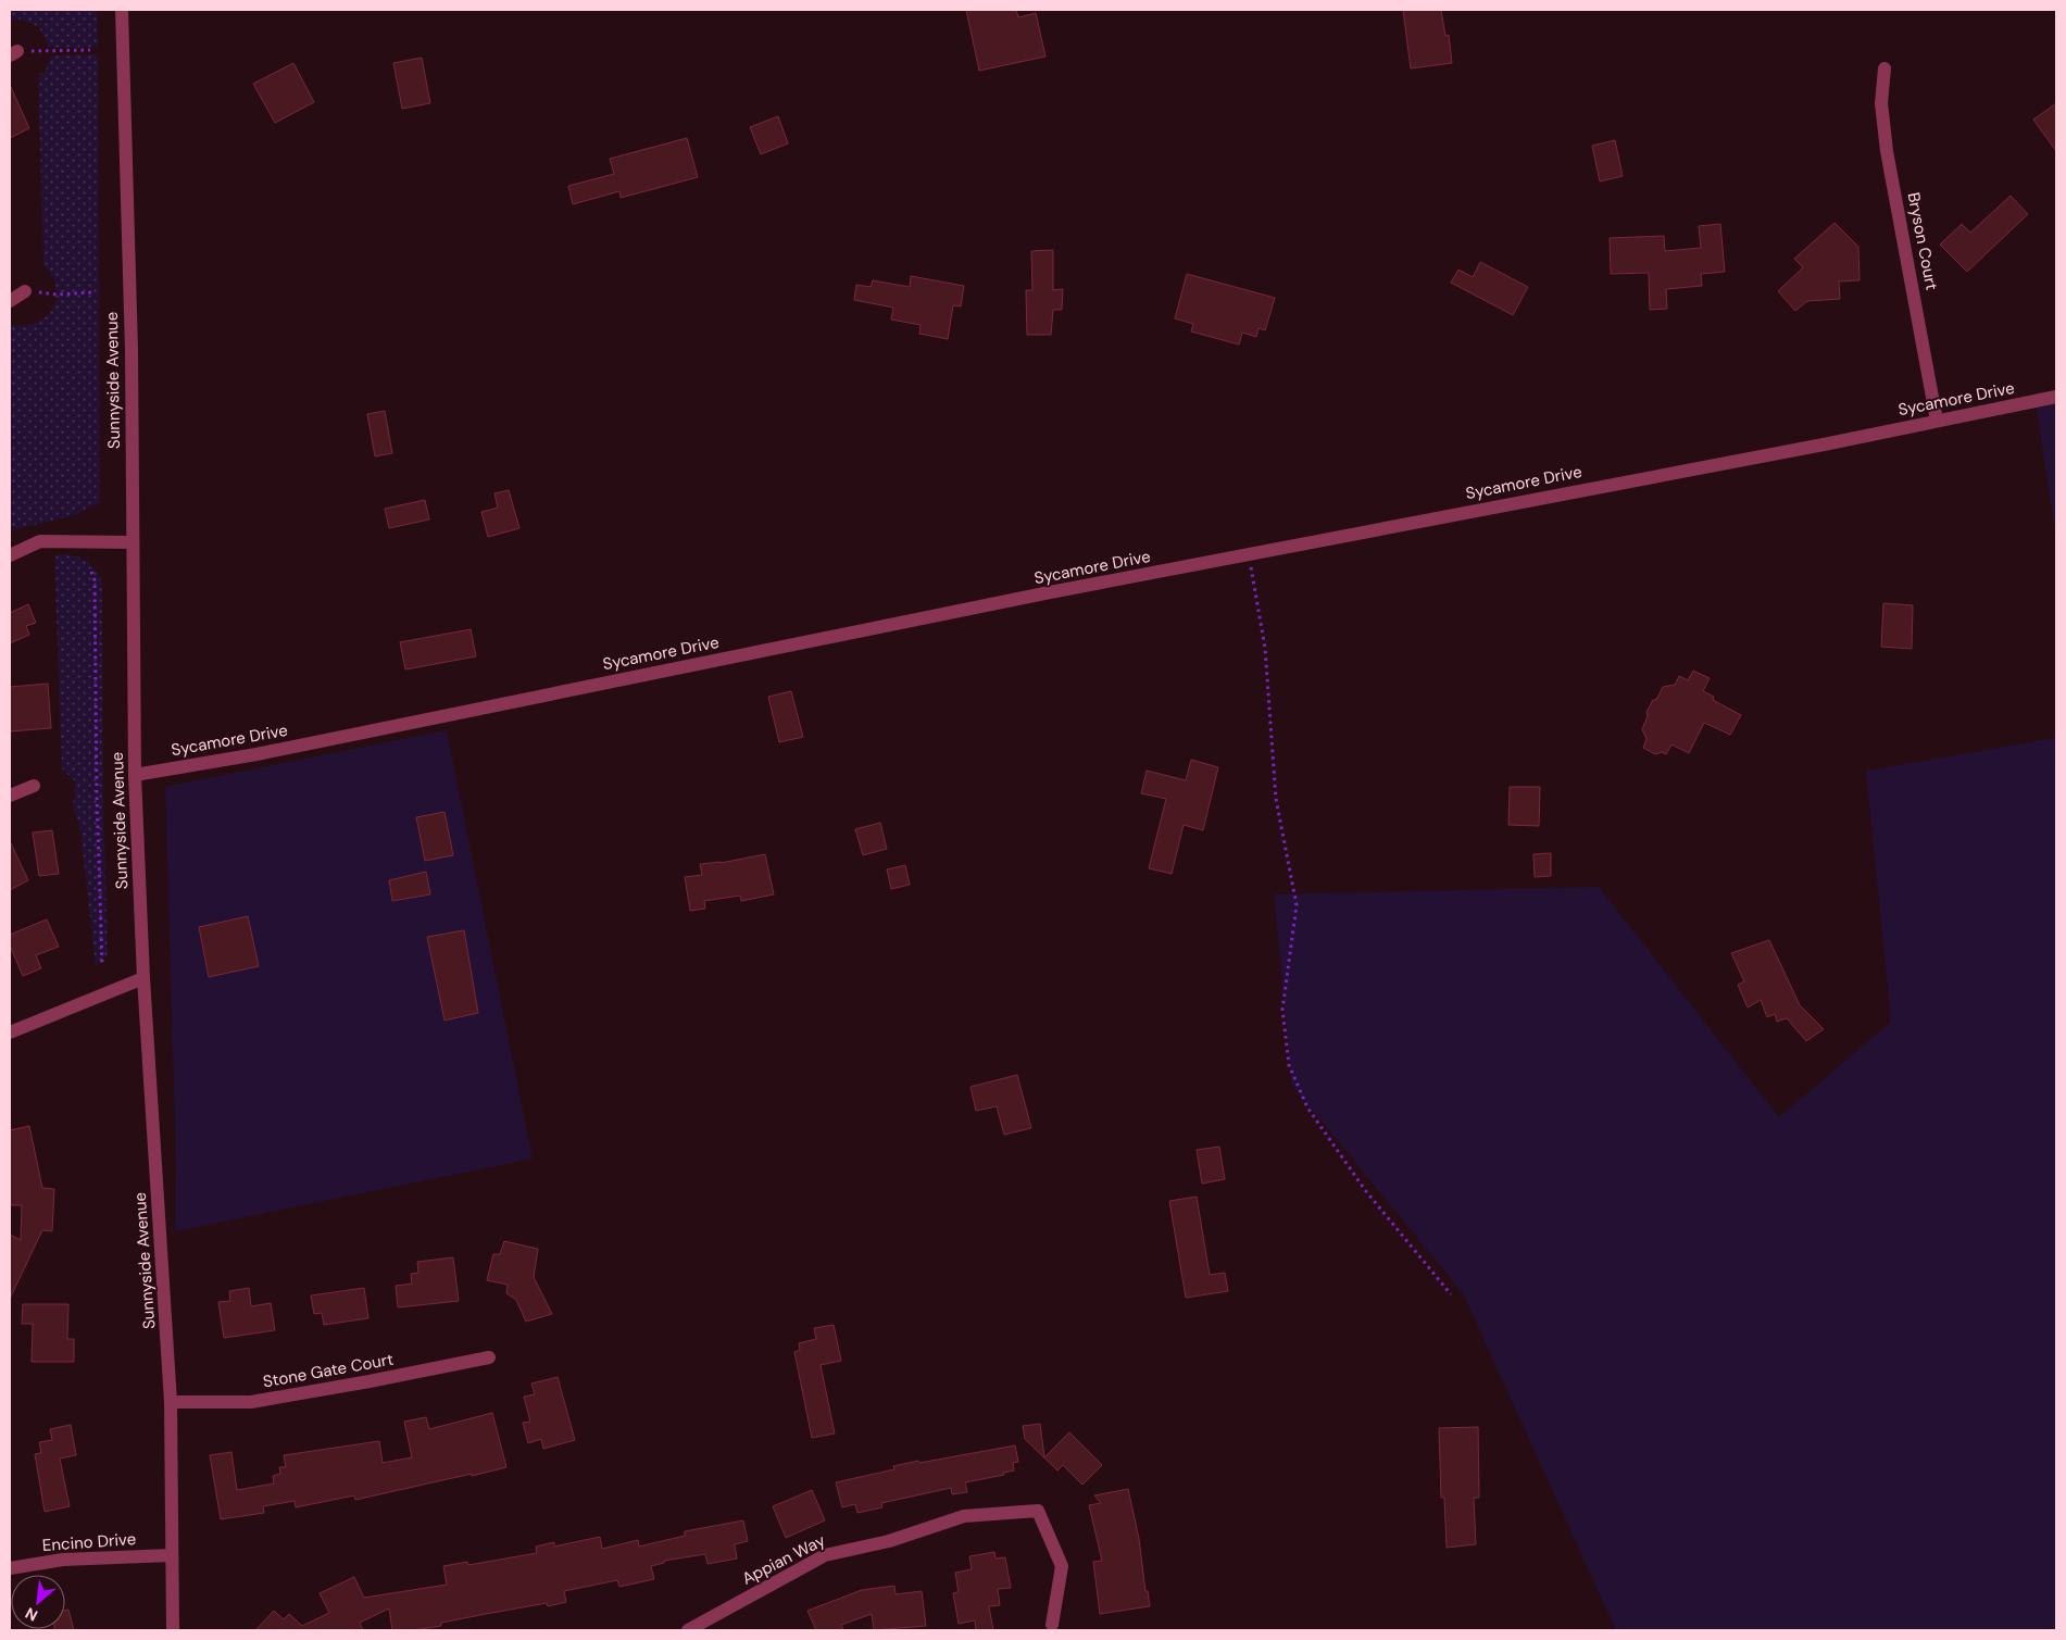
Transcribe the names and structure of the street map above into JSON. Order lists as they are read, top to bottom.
{
  "streets": {
    "street": [
      "Bryson Court",
      "Sunnyside Avenue",
      "Sycamore Drive",
      "Stone Gate Court",
      "Encino Drive",
      "Appian Way"
    ]
  },
  "crossings": [
    ["Bryson Court", "Sycamore Drive"],
    ["Sunnyside Avenue", "Sycamore Drive"],
    ["Sunnyside Avenue", "Stone Gate Court"],
    ["Sunnyside Avenue", "Encino Drive"]
  ],
  "north": "bottom left"
}
